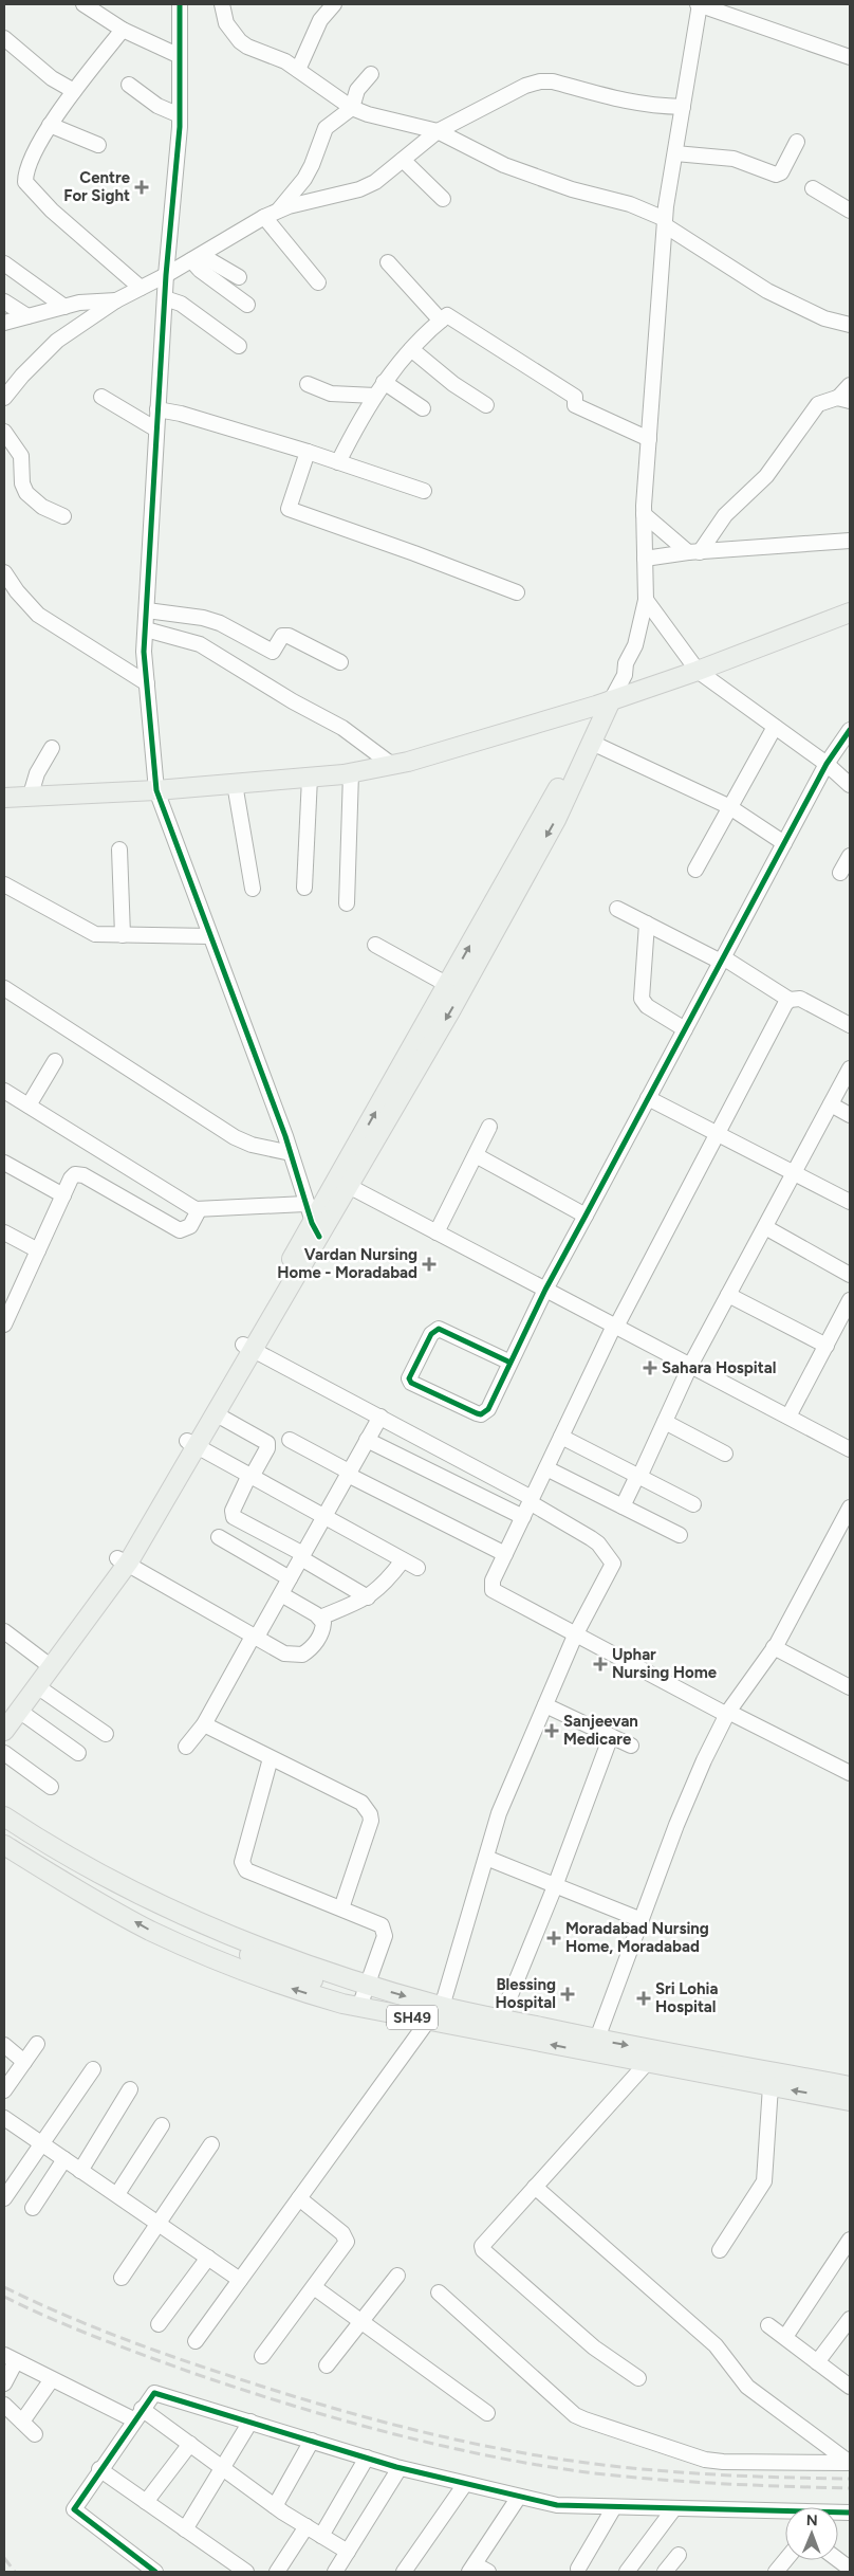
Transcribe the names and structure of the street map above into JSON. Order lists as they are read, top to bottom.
{
  "streets": {
    "main road": ["SH49"]
  },
  "places": {
    "health": [
      "Centre For Sight",
      "Vardan Nursing Home - Moradabad",
      "Sahara Hospital",
      "Uphar Nursing Home",
      "Sanjeevan Medicare",
      "Moradabad Nursing Home, Moradabad",
      "Blessing Hospital",
      "Sri Lohia Hospital"
    ]
  },
  "north": "top"
}
